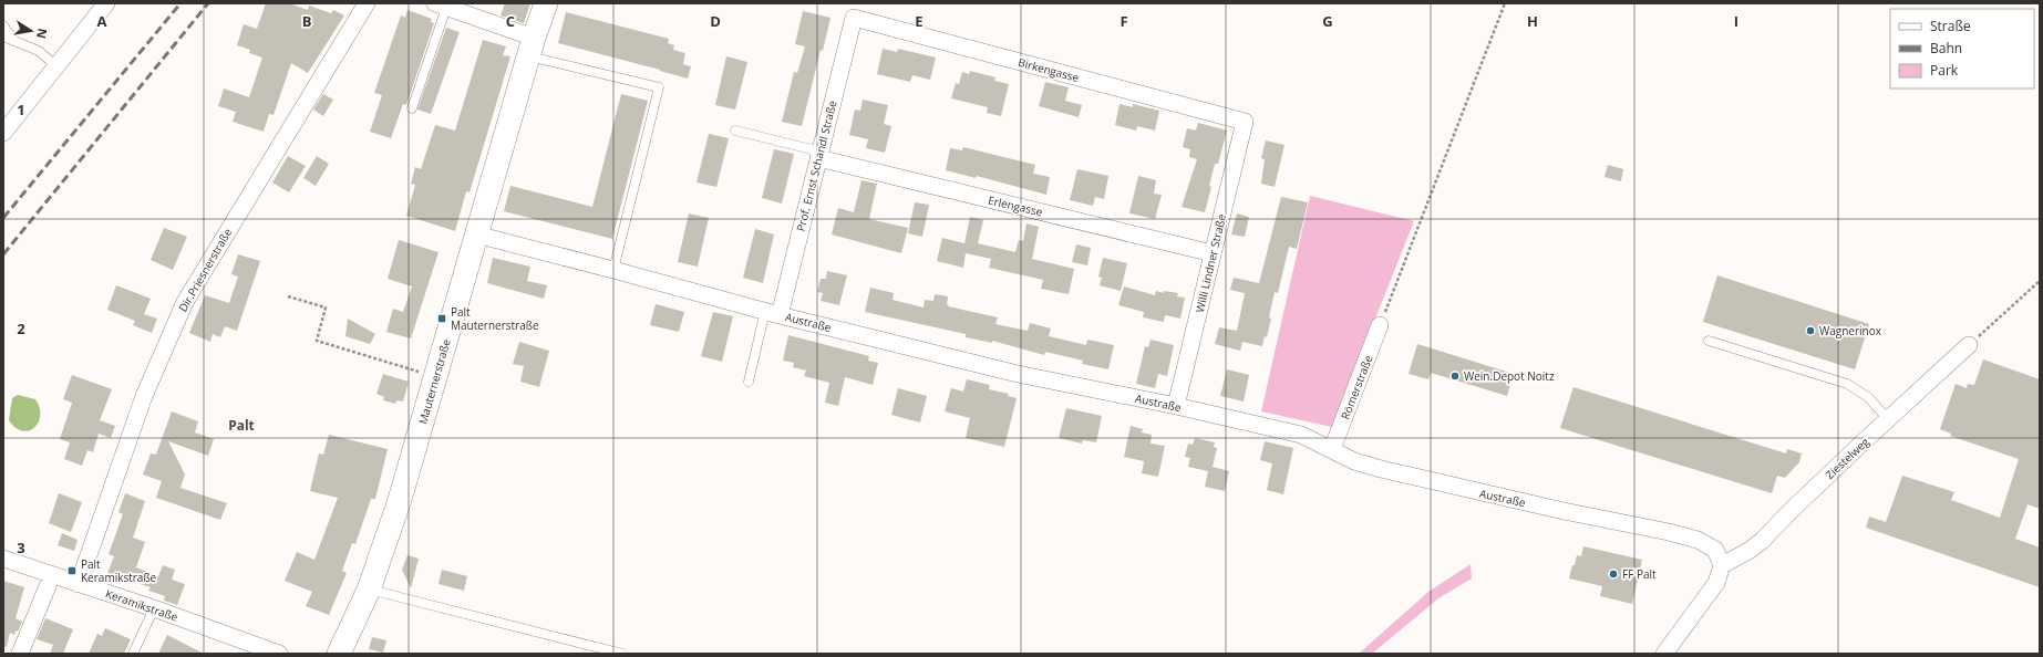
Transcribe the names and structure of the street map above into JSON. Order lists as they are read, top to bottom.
{
  "streets": {
    "street": [
      "Birkengasse",
      "Prof. Ernst Schandl Straße",
      "Erlengasse",
      "Willi Lindner Straße",
      "Dir.Priesnerstraße",
      "Austraße",
      "Mauternerstraße",
      "Römerstraße",
      "Ziestelweg",
      "Keramikstraße"
    ]
  },
  "crossings": [
    ["Birkengasse", "Prof. Ernst Schandl Straße"],
    ["Birkengasse", "Willi Lindner Straße"],
    ["Prof. Ernst Schandl Straße", "Erlengasse"],
    ["Prof. Ernst Schandl Straße", "Austraße"],
    ["Erlengasse", "Willi Lindner Straße"],
    ["Willi Lindner Straße", "Austraße"],
    ["Dir.Priesnerstraße", "Keramikstraße"],
    ["Austraße", "Mauternerstraße"],
    ["Austraße", "Römerstraße"],
    ["Austraße", "Ziestelweg"]
  ],
  "districts": ["Palt"],
  "places": {
    "transit": ["Palt Mauternerstraße", "Palt Keramikstraße"],
    "other": ["Wagnerinox", "Wein.Depot Noitz", "FF Palt"]
  },
  "legend": ["Straße", "Bahn", "Park"],
  "north": "right",
  "grid": {
    "columns": [
      "A",
      "B",
      "C",
      "D",
      "E",
      "F",
      "G",
      "H",
      "I"
    ],
    "rows": ["1", "2", "3"]
  }
}
